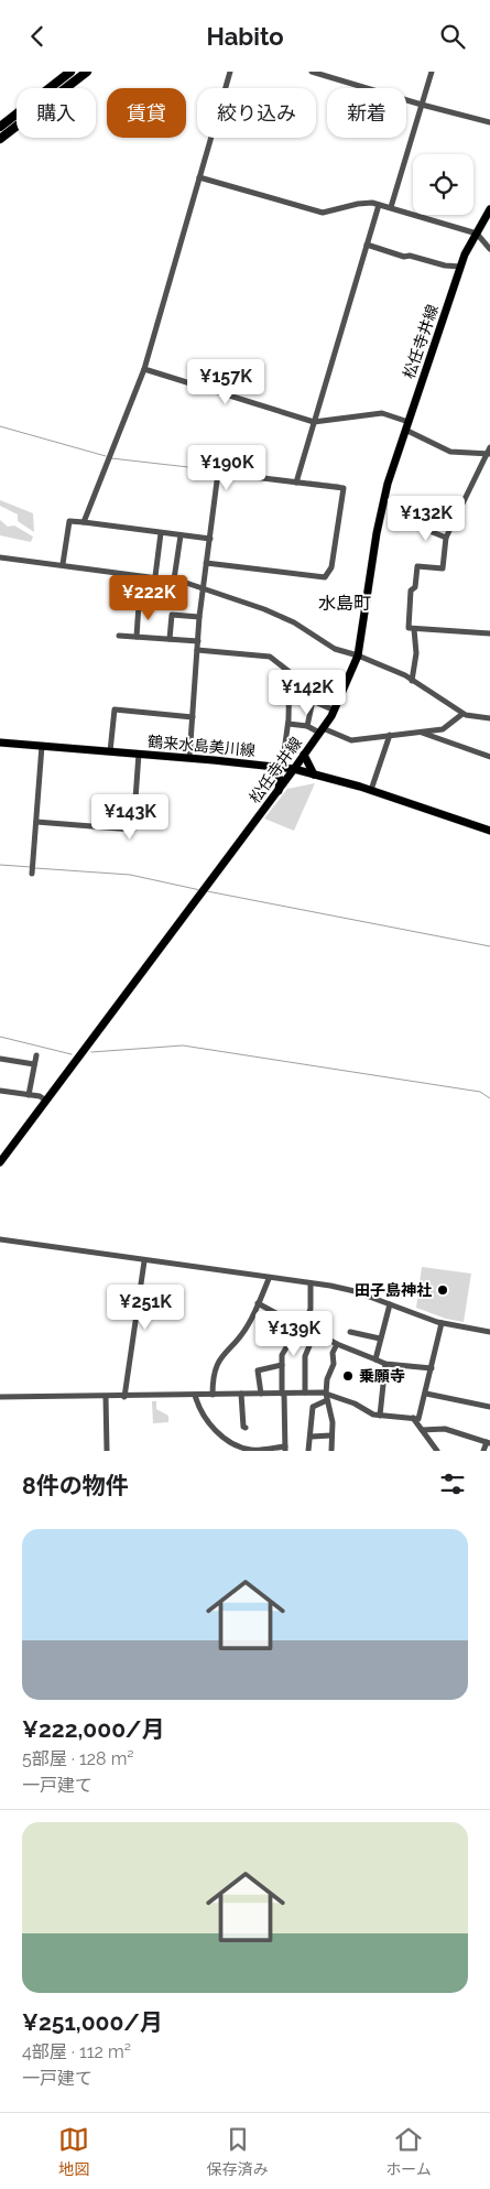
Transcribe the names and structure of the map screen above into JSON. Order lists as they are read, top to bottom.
{
  "streets": {
    "main road": ["松任寺井線", "鶴来水島美川線"]
  },
  "crossings": [
    ["松任寺井線", "鶴来水島美川線"]
  ],
  "districts": ["水島町"],
  "places": ["田子島神社", "乗願寺"],
  "page": {
    "header": "Habito",
    "chip": [
      "購入",
      "賃貸",
      "絞り込み",
      "新着"
    ],
    "price": [
      "¥157K",
      "¥190K",
      "¥132K",
      "¥222K",
      "¥142K",
      "¥143K",
      "¥251K",
      "¥139K"
    ],
    "heading": "8件の物件",
    "list": [
      {
        "name": "¥222,000/月",
        "note": "5部屋 · 128 m² · 一戸建て"
      },
      {
        "name": "¥251,000/月",
        "note": "4部屋 · 112 m² · 一戸建て"
      }
    ],
    "tabs": ["地図", "保存済み", "ホーム"]
  }
}
